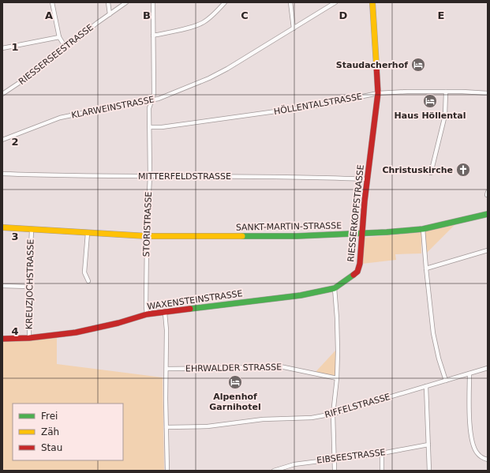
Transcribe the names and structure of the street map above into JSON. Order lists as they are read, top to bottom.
{
  "streets": {
    "street": [
      "RIESSERSEESTRASSE",
      "HÖLLENTALSTRASSE",
      "KLARWEINSTRASSE",
      "MITTERFELDSTRASSE",
      "RIESSERKOPFSTRASSE",
      "STORISTRASSE",
      "SANKT-MARTIN-STRASSE",
      "KREUZJOCHSTRASSE",
      "WAXENSTEINSTRASSE",
      "EHRWALDER STRASSE",
      "RIFFELSTRASSE",
      "EIBSEESTRASSE"
    ]
  },
  "crossings": [
    ["HÖLLENTALSTRASSE", "RIESSERKOPFSTRASSE"],
    ["HÖLLENTALSTRASSE", "STORISTRASSE"],
    ["KLARWEINSTRASSE", "STORISTRASSE"],
    ["MITTERFELDSTRASSE", "RIESSERKOPFSTRASSE"],
    ["MITTERFELDSTRASSE", "STORISTRASSE"],
    ["RIESSERKOPFSTRASSE", "SANKT-MARTIN-STRASSE"],
    ["RIESSERKOPFSTRASSE", "WAXENSTEINSTRASSE"],
    ["STORISTRASSE", "SANKT-MARTIN-STRASSE"],
    ["STORISTRASSE", "WAXENSTEINSTRASSE"],
    ["SANKT-MARTIN-STRASSE", "KREUZJOCHSTRASSE"],
    ["KREUZJOCHSTRASSE", "WAXENSTEINSTRASSE"]
  ],
  "places": {
    "hotel": ["Staudacherhof", "Haus Höllental", "Alpenhof Garnihotel"],
    "church": ["Christuskirche"]
  },
  "legend": ["Frei", "Zäh", "Stau"],
  "grid": {
    "columns": [
      "A",
      "B",
      "C",
      "D",
      "E"
    ],
    "rows": [
      "1",
      "2",
      "3",
      "4"
    ]
  }
}
